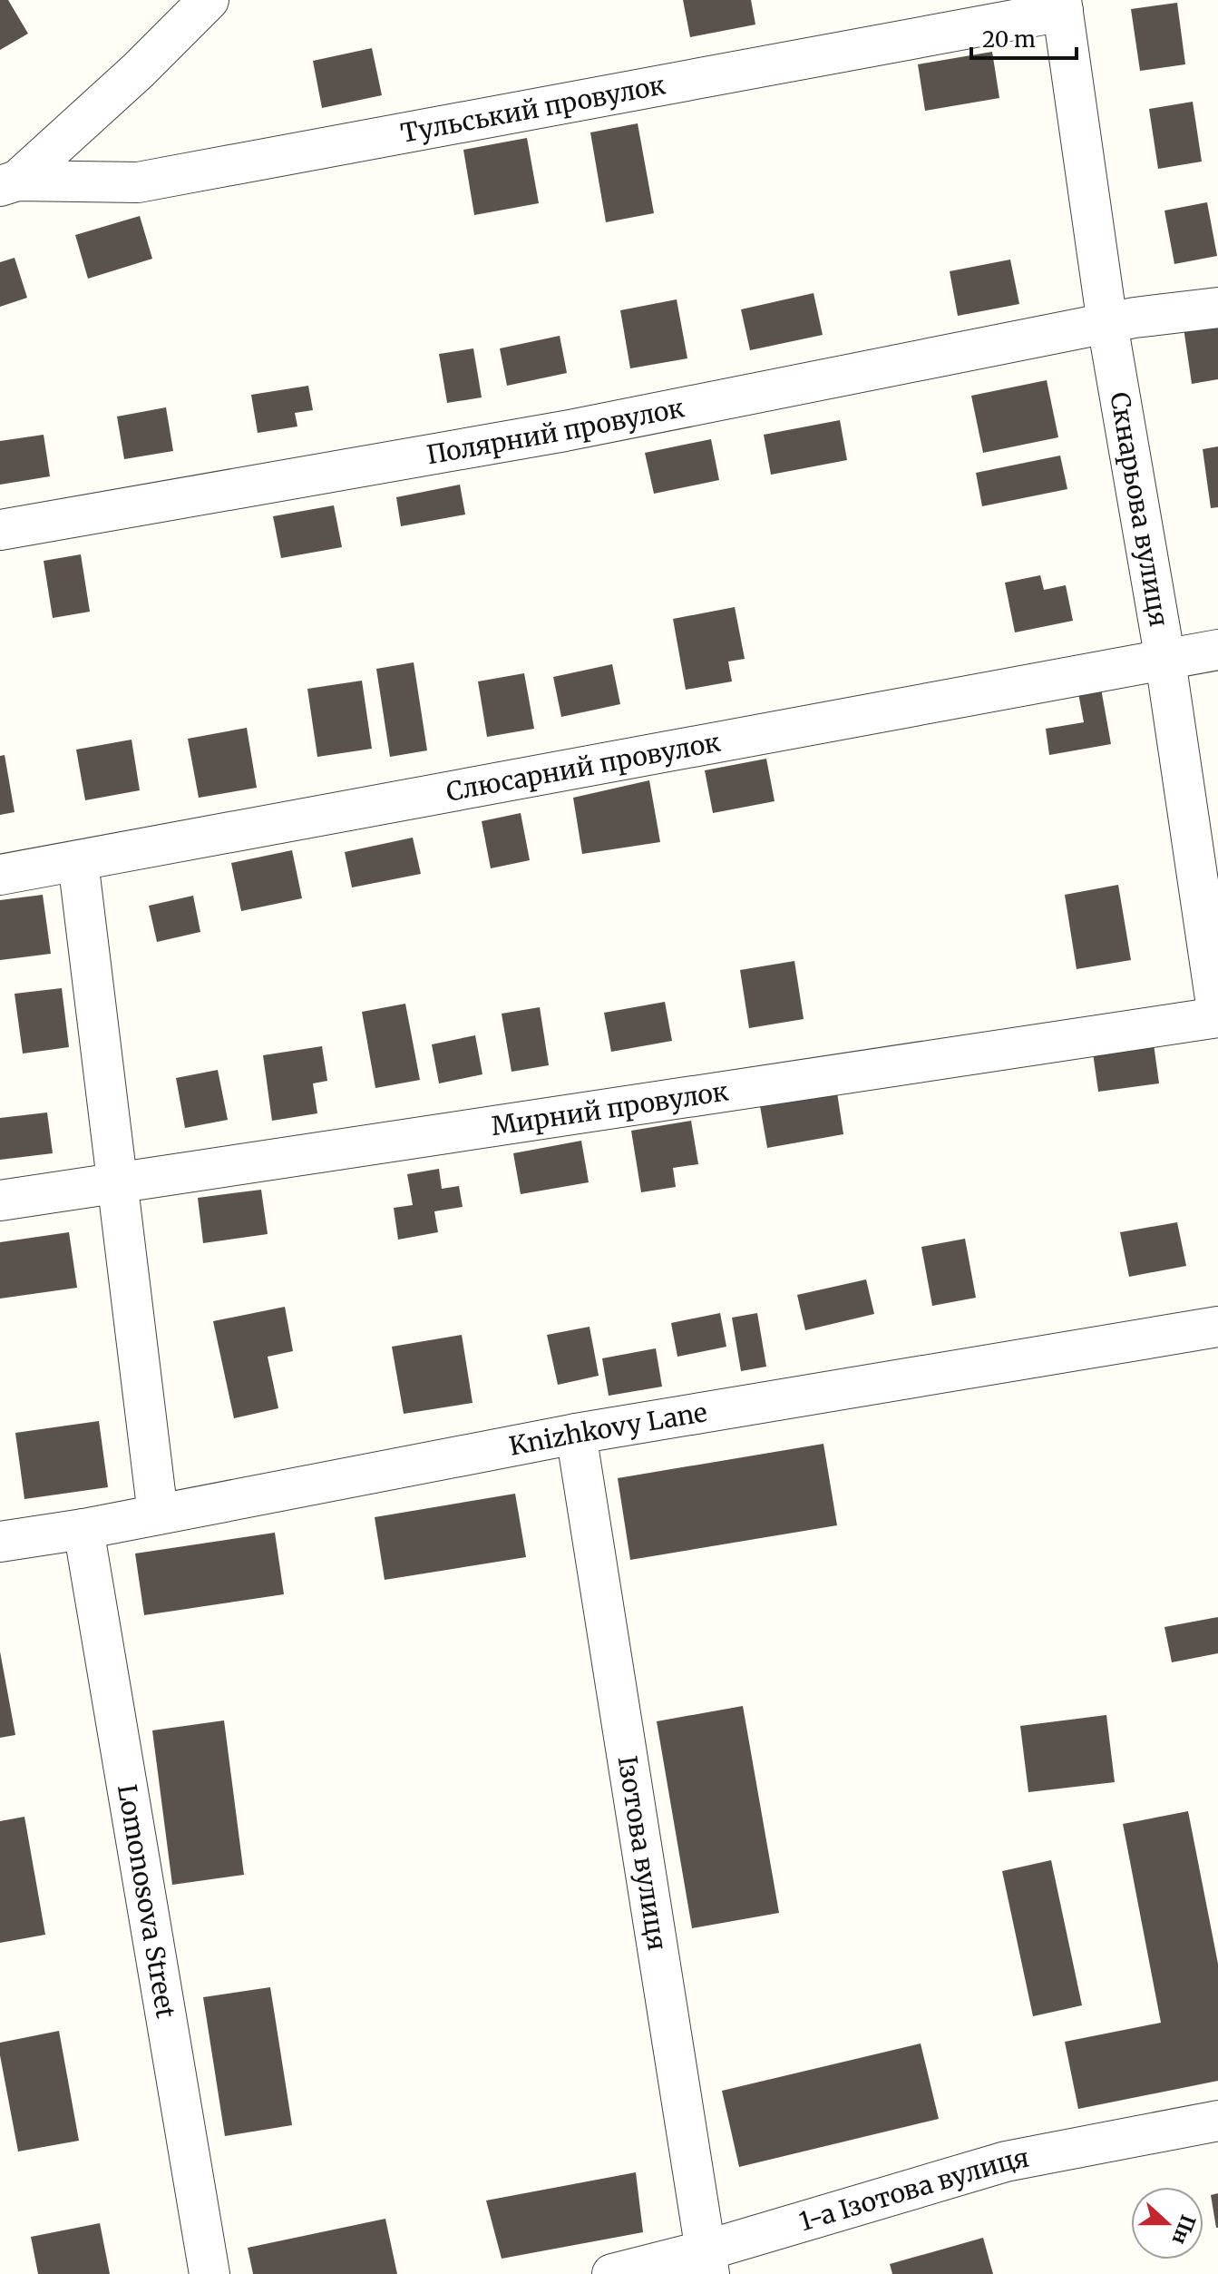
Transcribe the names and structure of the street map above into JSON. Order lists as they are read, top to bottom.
{
  "streets": {
    "street": [
      "Тульський провулок",
      "Полярний провулок",
      "Скнарьова вулиця",
      "Слюсарний провулок",
      "Мирний провулок",
      "Knizhkovy Lane",
      "Ізотова вулиця",
      "Lomonosova Street",
      "1-а Ізотова вулиця"
    ]
  },
  "crossings": [
    ["Тульський провулок", "Скнарьова вулиця"],
    ["Полярний провулок", "Скнарьова вулиця"],
    ["Скнарьова вулиця", "Слюсарний провулок"],
    ["Скнарьова вулиця", "Мирний провулок"],
    ["Knizhkovy Lane", "Ізотова вулиця"],
    ["Knizhkovy Lane", "Lomonosova Street"],
    ["Ізотова вулиця", "1-а Ізотова вулиця"]
  ],
  "scale_bar": "20 m",
  "north": "right"
}
